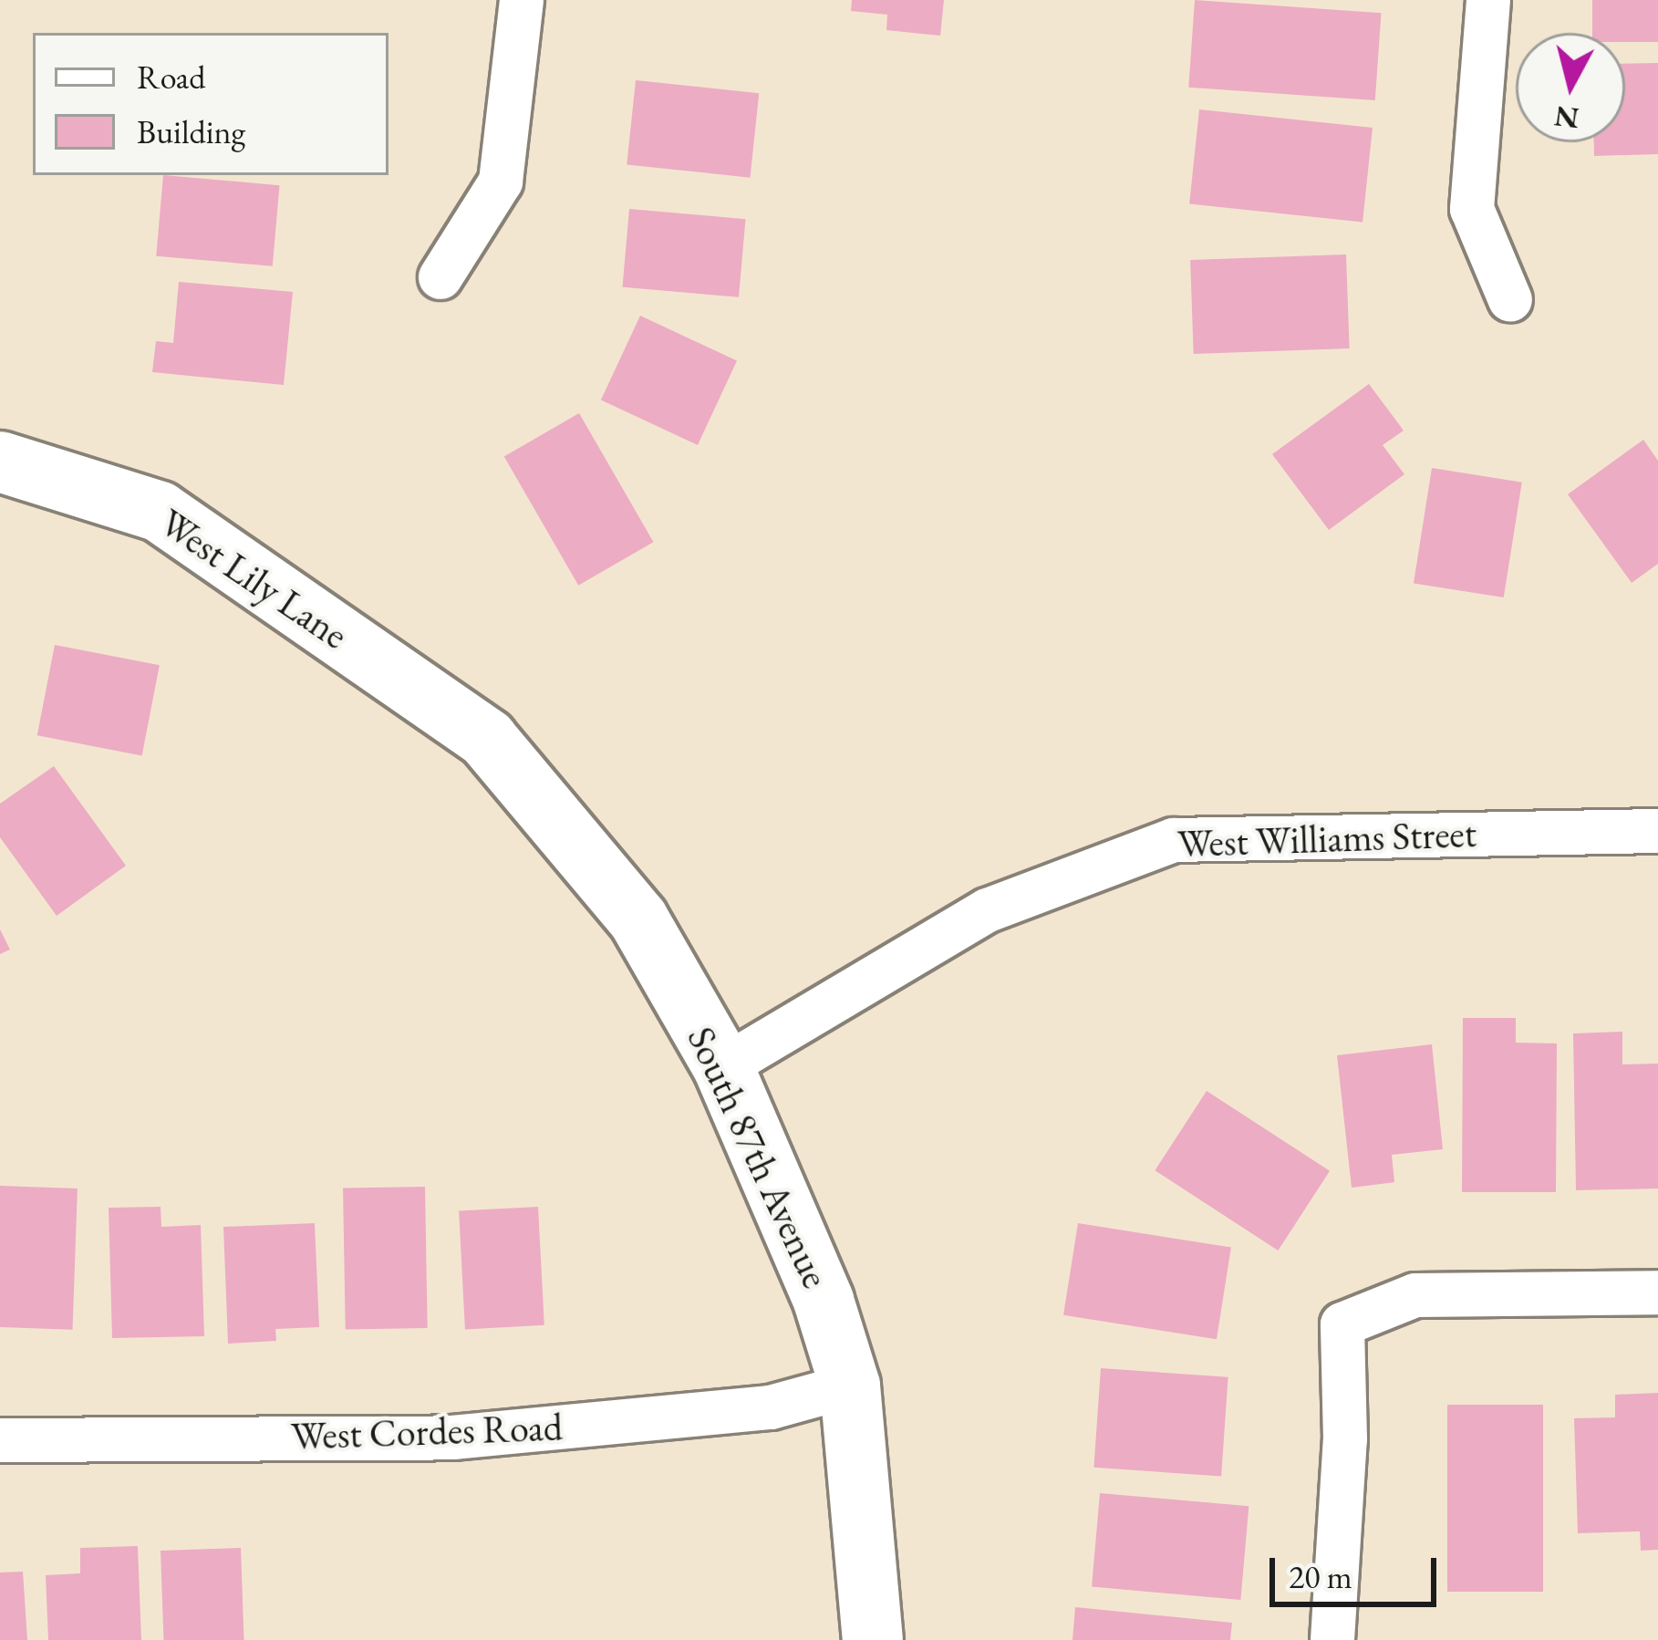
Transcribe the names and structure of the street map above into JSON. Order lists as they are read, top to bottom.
{
  "streets": {
    "street": [
      "West Lily Lane",
      "West Williams Street",
      "South 87th Avenue",
      "West Cordes Road"
    ]
  },
  "crossings": [
    ["West Lily Lane", "South 87th Avenue"],
    ["West Williams Street", "South 87th Avenue"],
    ["South 87th Avenue", "West Cordes Road"]
  ],
  "legend": ["Road", "Building"],
  "scale_bar": "20 m",
  "north": "bottom"
}
